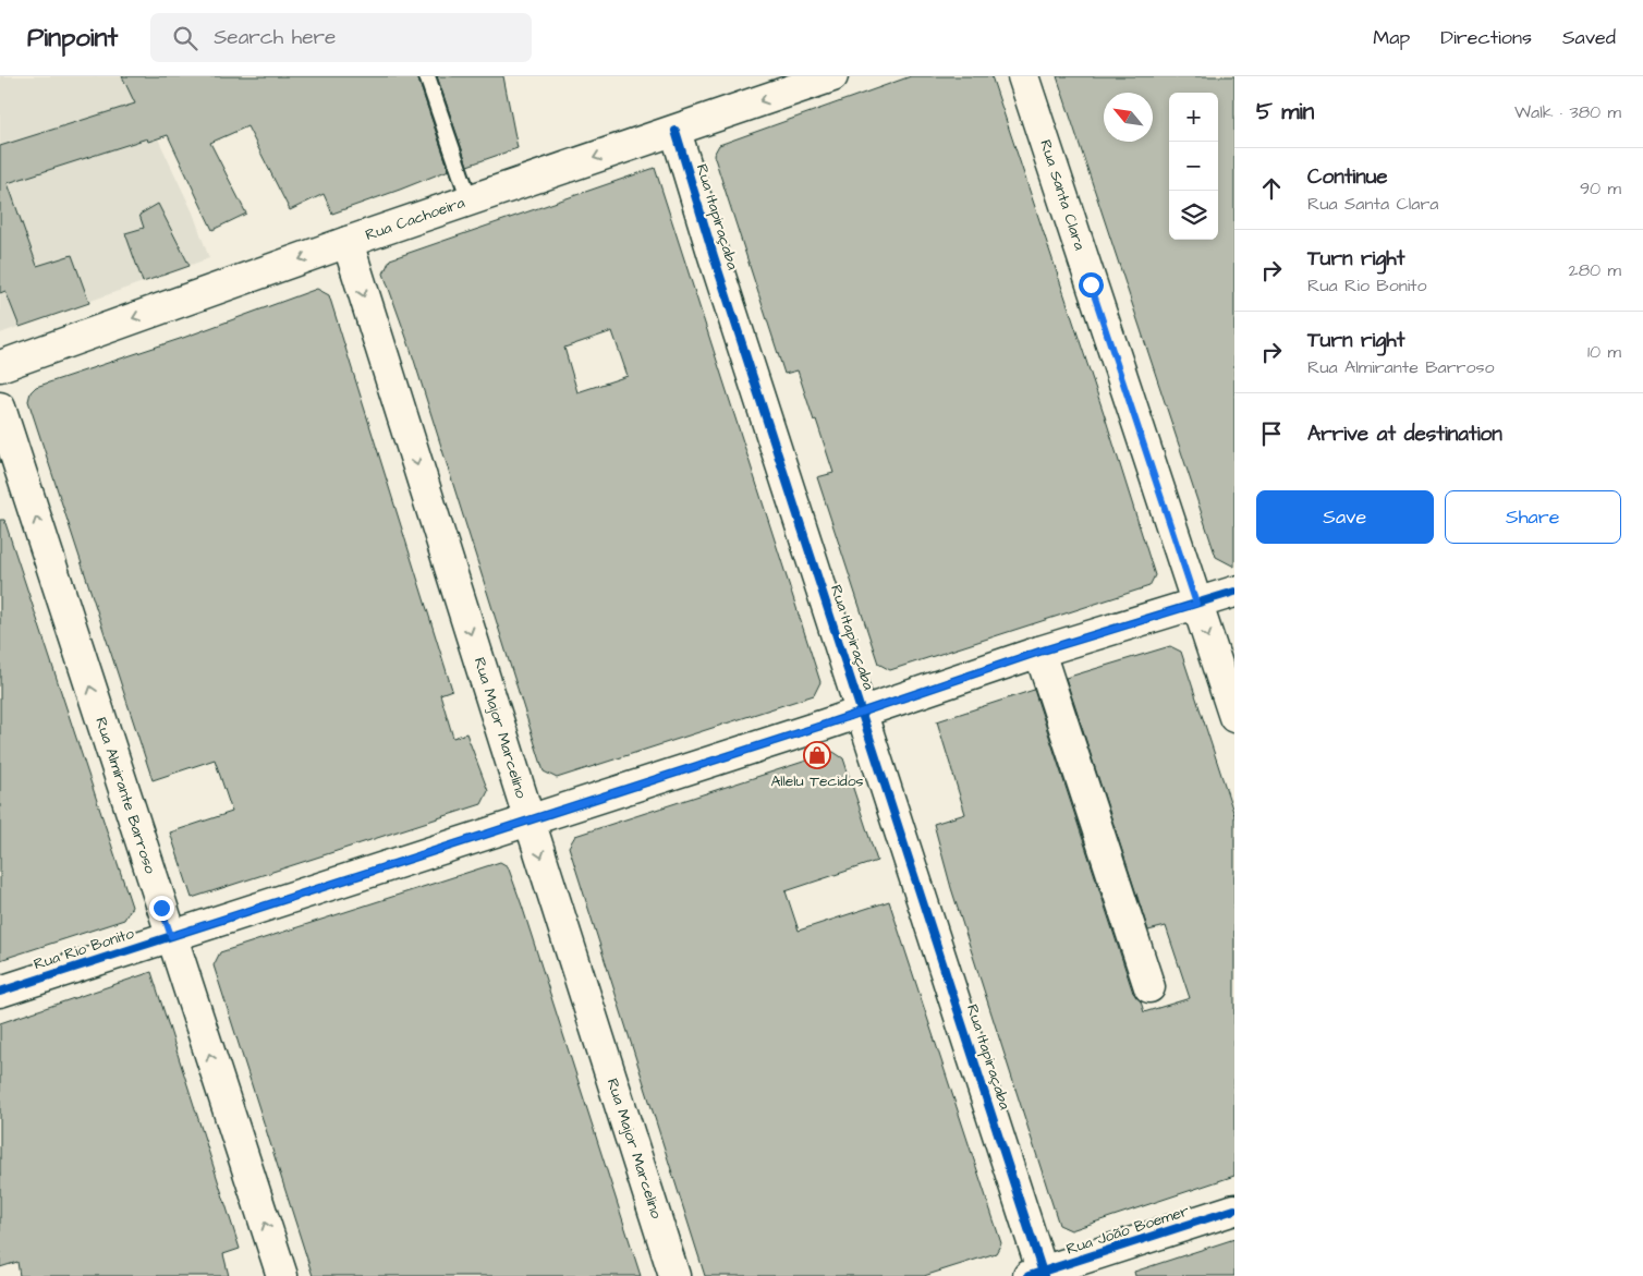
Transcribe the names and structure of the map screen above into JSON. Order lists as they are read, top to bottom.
{
  "streets": {
    "street": [
      "Rua Santa Clara",
      "Rua Itapiraçaba",
      "Rua Cachoeira",
      "Rua Major Marcelino",
      "Rua Almirante Barroso",
      "Rua Rio Bonito",
      "Rua João Boemer"
    ]
  },
  "crossings": [
    ["Rua Santa Clara", "Rua Rio Bonito"],
    ["Rua Itapiraçaba", "Rua Cachoeira"],
    ["Rua Itapiraçaba", "Rua Rio Bonito"],
    ["Rua Itapiraçaba", "Rua João Boemer"],
    ["Rua Cachoeira", "Rua Major Marcelino"],
    ["Rua Major Marcelino", "Rua Rio Bonito"],
    ["Rua Almirante Barroso", "Rua Rio Bonito"]
  ],
  "one_way": ["Rua Cachoeira", "Rua Major Marcelino", "Rua Almirante Barroso"],
  "places": {
    "shop": ["Allelu Tecidos"]
  },
  "north": "top left",
  "page": {
    "header": "Pinpoint",
    "search": "Search here",
    "nav": ["Map", "Directions", "Saved"],
    "heading": ["5 min", "Walk · 380 m"],
    "map_buttons": ["+", "−"],
    "list": [
      ["Continue", "Rua Santa Clara", "90 m"],
      ["Turn right", "Rua Rio Bonito", "280 m"],
      ["Turn right", "Rua Almirante Barroso", "10 m"],
      "Arrive at destination"
    ],
    "buttons": ["Save", "Share"]
  }
}
